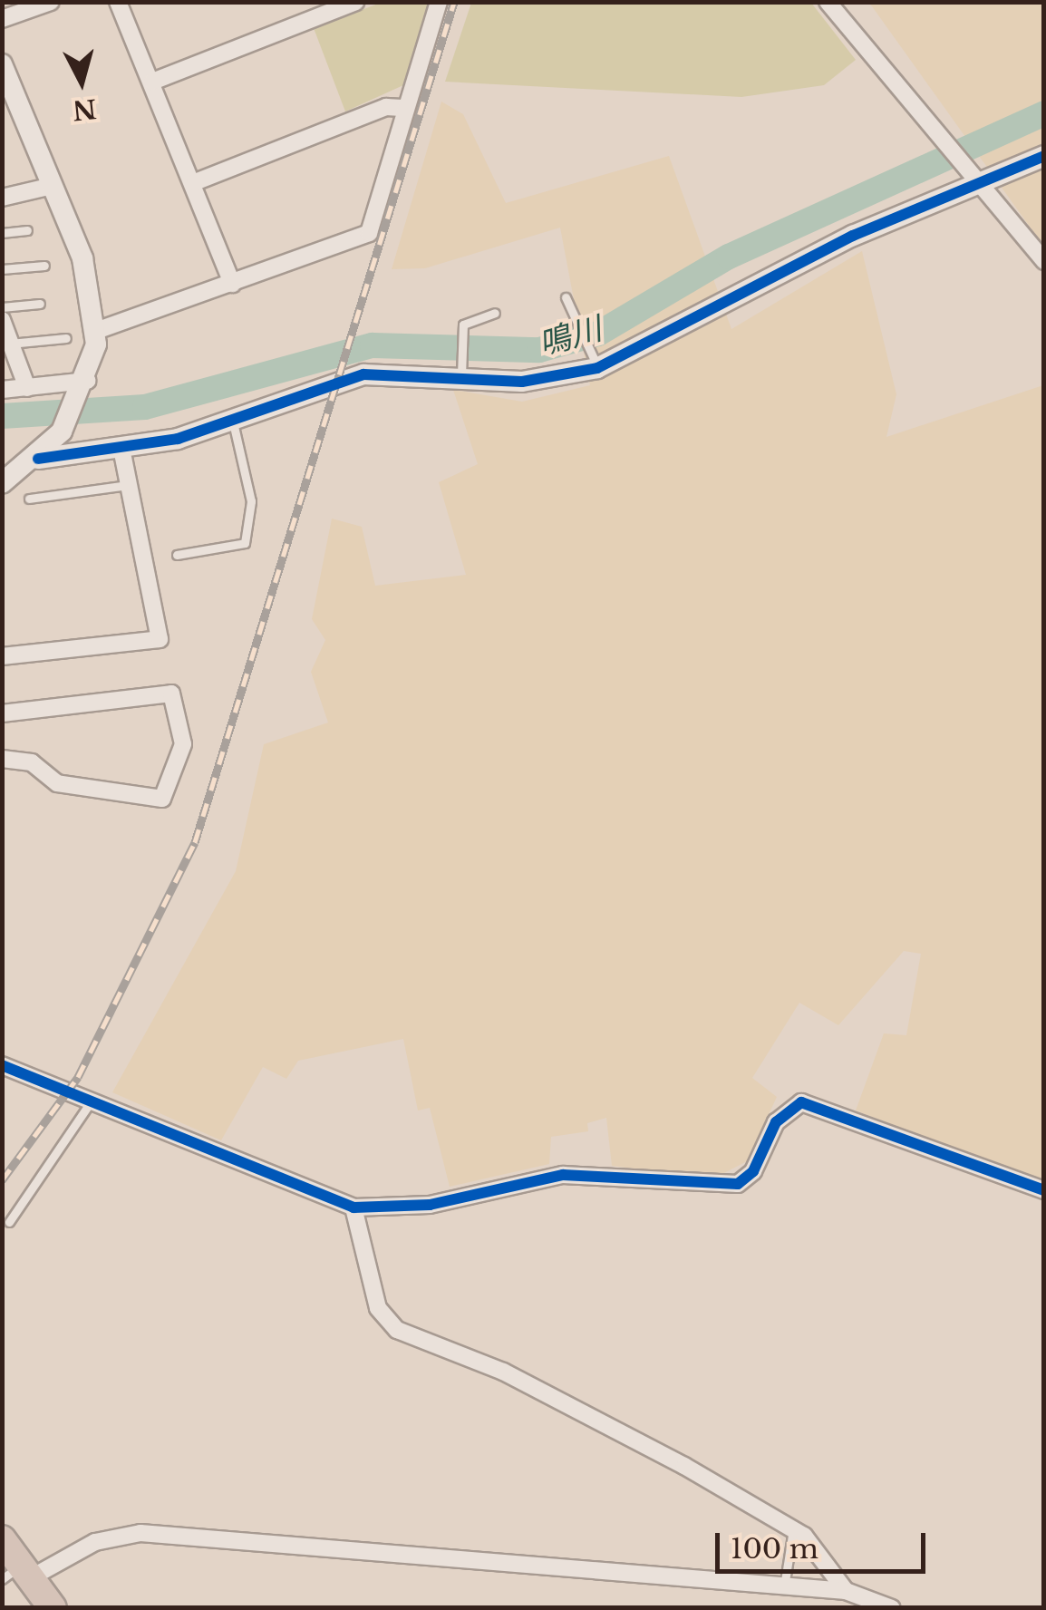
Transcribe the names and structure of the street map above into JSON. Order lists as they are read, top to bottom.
{
  "water": ["鳴川"],
  "scale_bar": "100 m",
  "north": "bottom"
}
